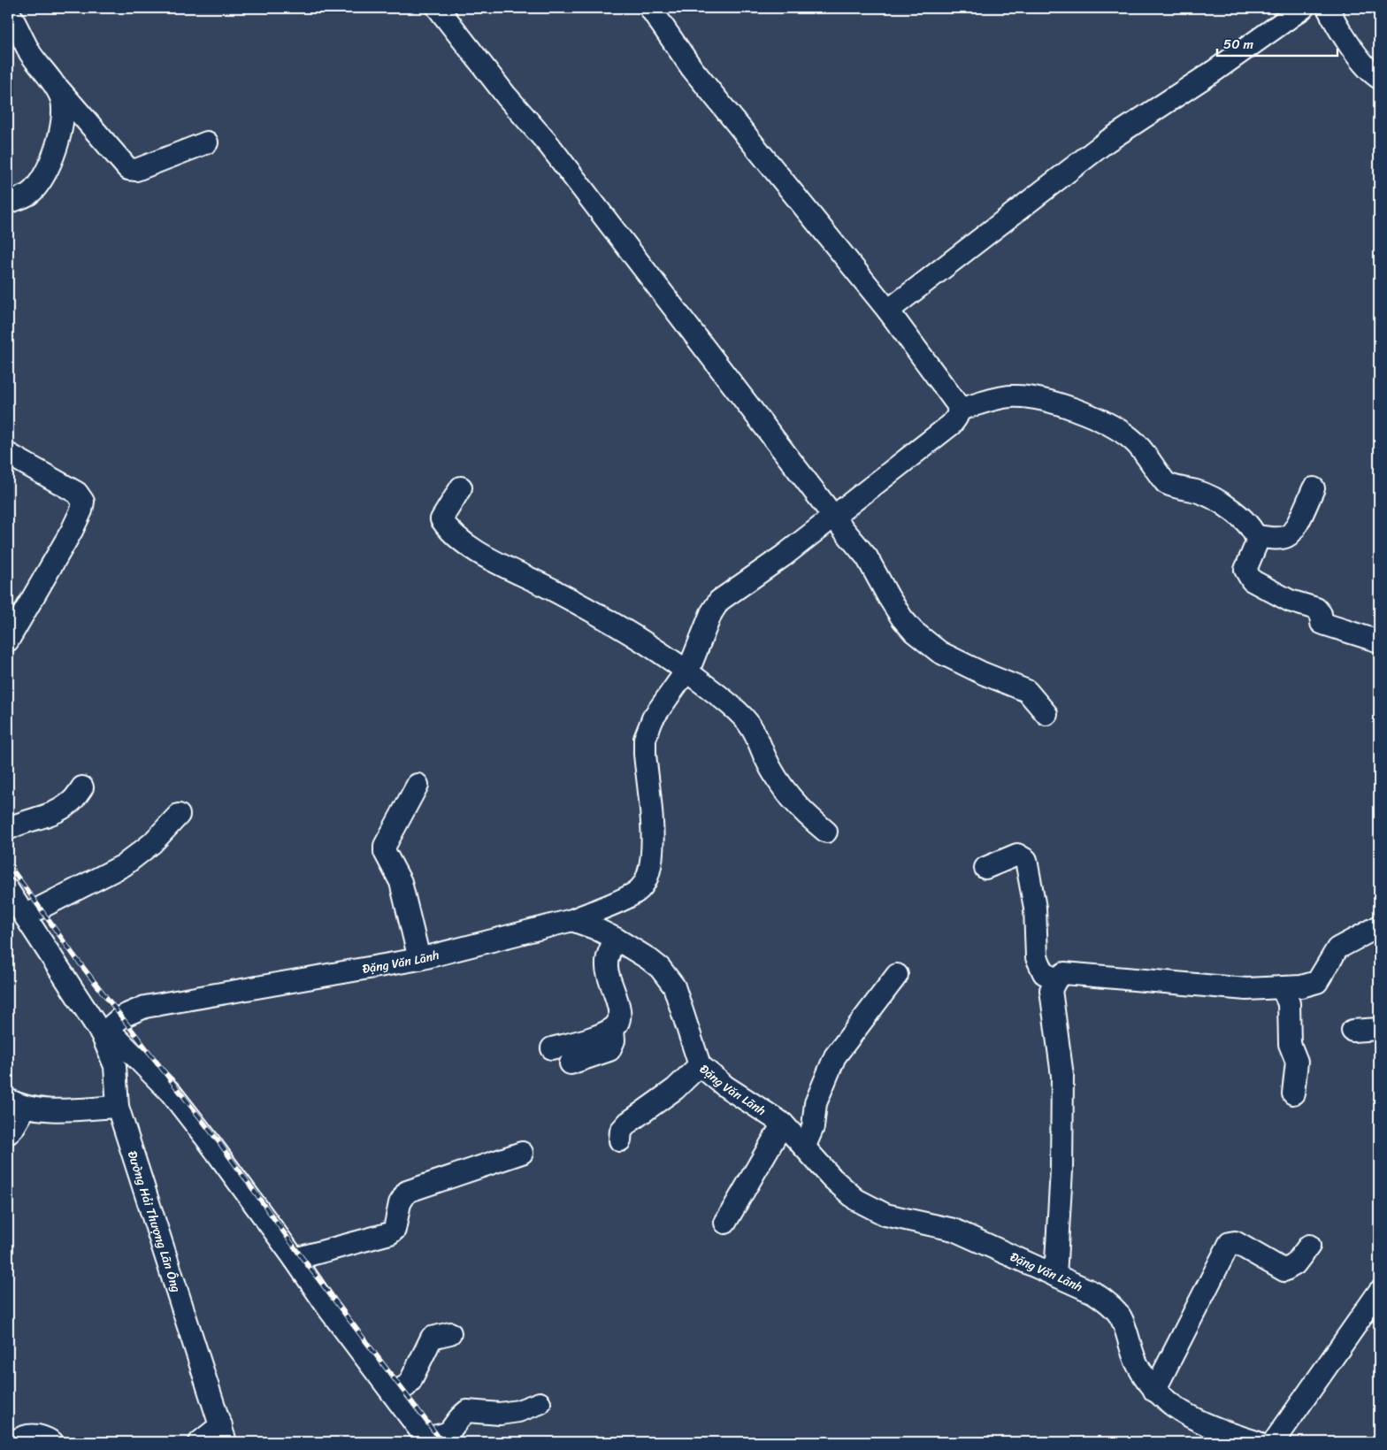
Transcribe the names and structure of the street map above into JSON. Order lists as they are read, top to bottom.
{
  "streets": {
    "street": ["Đặng Văn Lãnh", "Đường Hải Thượng Lãn Ông"]
  },
  "crossings": [
    ["Đặng Văn Lãnh", "Đường Hải Thượng Lãn Ông"]
  ],
  "scale_bar": "50 m"
}
